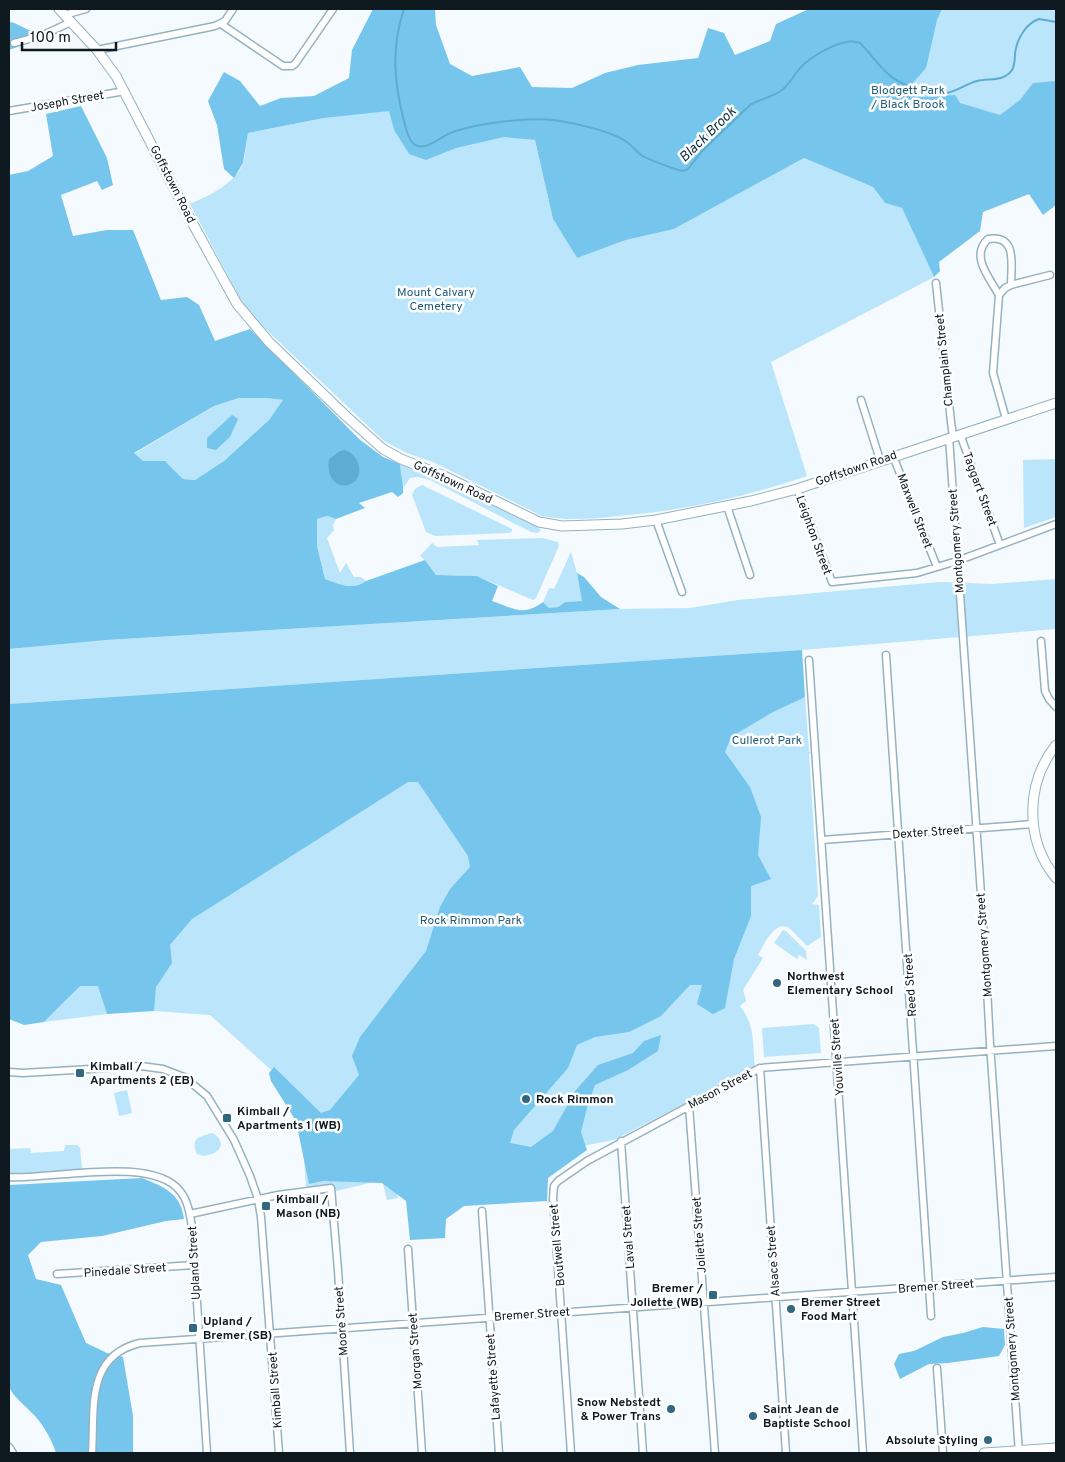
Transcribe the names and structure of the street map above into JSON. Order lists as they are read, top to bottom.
{
  "streets": {
    "main road": ["Goffstown Road"],
    "street": [
      "Joseph Street",
      "Champlain Street",
      "Taggart Street",
      "Maxwell Street",
      "Leighton Street",
      "Montgomery Street",
      "Dexter Street",
      "Reed Street",
      "Youville Street",
      "Mason Street",
      "Joliette Street",
      "Laval Street",
      "Boutwell Street",
      "Alsace Street",
      "Upland Street",
      "Pinedale Street",
      "Bremer Street",
      "Moore Street",
      "Morgan Street",
      "Lafayette Street",
      "Kimball Street"
    ]
  },
  "crossings": [
    ["Joseph Street", "Goffstown Road"],
    ["Goffstown Road", "Champlain Street"],
    ["Goffstown Road", "Taggart Street"],
    ["Goffstown Road", "Maxwell Street"],
    ["Goffstown Road", "Leighton Street"],
    ["Goffstown Road", "Montgomery Street"],
    ["Champlain Street", "Taggart Street"],
    ["Champlain Street", "Montgomery Street"],
    ["Taggart Street", "Montgomery Street"],
    ["Maxwell Street", "Leighton Street"],
    ["Montgomery Street", "Dexter Street"],
    ["Montgomery Street", "Mason Street"],
    ["Montgomery Street", "Bremer Street"],
    ["Dexter Street", "Reed Street"],
    ["Dexter Street", "Youville Street"],
    ["Reed Street", "Mason Street"],
    ["Reed Street", "Bremer Street"],
    ["Youville Street", "Mason Street"],
    ["Youville Street", "Bremer Street"],
    ["Mason Street", "Joliette Street"],
    ["Mason Street", "Laval Street"],
    ["Mason Street", "Boutwell Street"],
    ["Mason Street", "Alsace Street"],
    ["Joliette Street", "Bremer Street"],
    ["Laval Street", "Bremer Street"],
    ["Boutwell Street", "Bremer Street"],
    ["Alsace Street", "Bremer Street"],
    ["Upland Street", "Pinedale Street"],
    ["Upland Street", "Bremer Street"],
    ["Bremer Street", "Moore Street"],
    ["Bremer Street", "Morgan Street"],
    ["Bremer Street", "Lafayette Street"],
    ["Bremer Street", "Kimball Street"],
    ["Moore Street", "Kimball Street"]
  ],
  "water": ["Black Brook"],
  "parks": [
    "Blodgett Park / Black Brook",
    "Mount Calvary Cemetery",
    "Cullerot Park",
    "Rock Rimmon Park"
  ],
  "places": {
    "other": [
      "Northwest Elementary School",
      "Rock Rimmon",
      "Bremer Street Food Mart",
      "Snow Nebstedt & Power Trans",
      "Saint Jean de Baptiste School",
      "Absolute Styling"
    ],
    "transit": [
      "Kimball / Apartments 2 (EB)",
      "Kimball / Apartments 1 (WB)",
      "Kimball / Mason (NB)",
      "Bremer / Joliette (WB)",
      "Upland / Bremer (SB)"
    ]
  },
  "scale_bar": "100 m"
}
